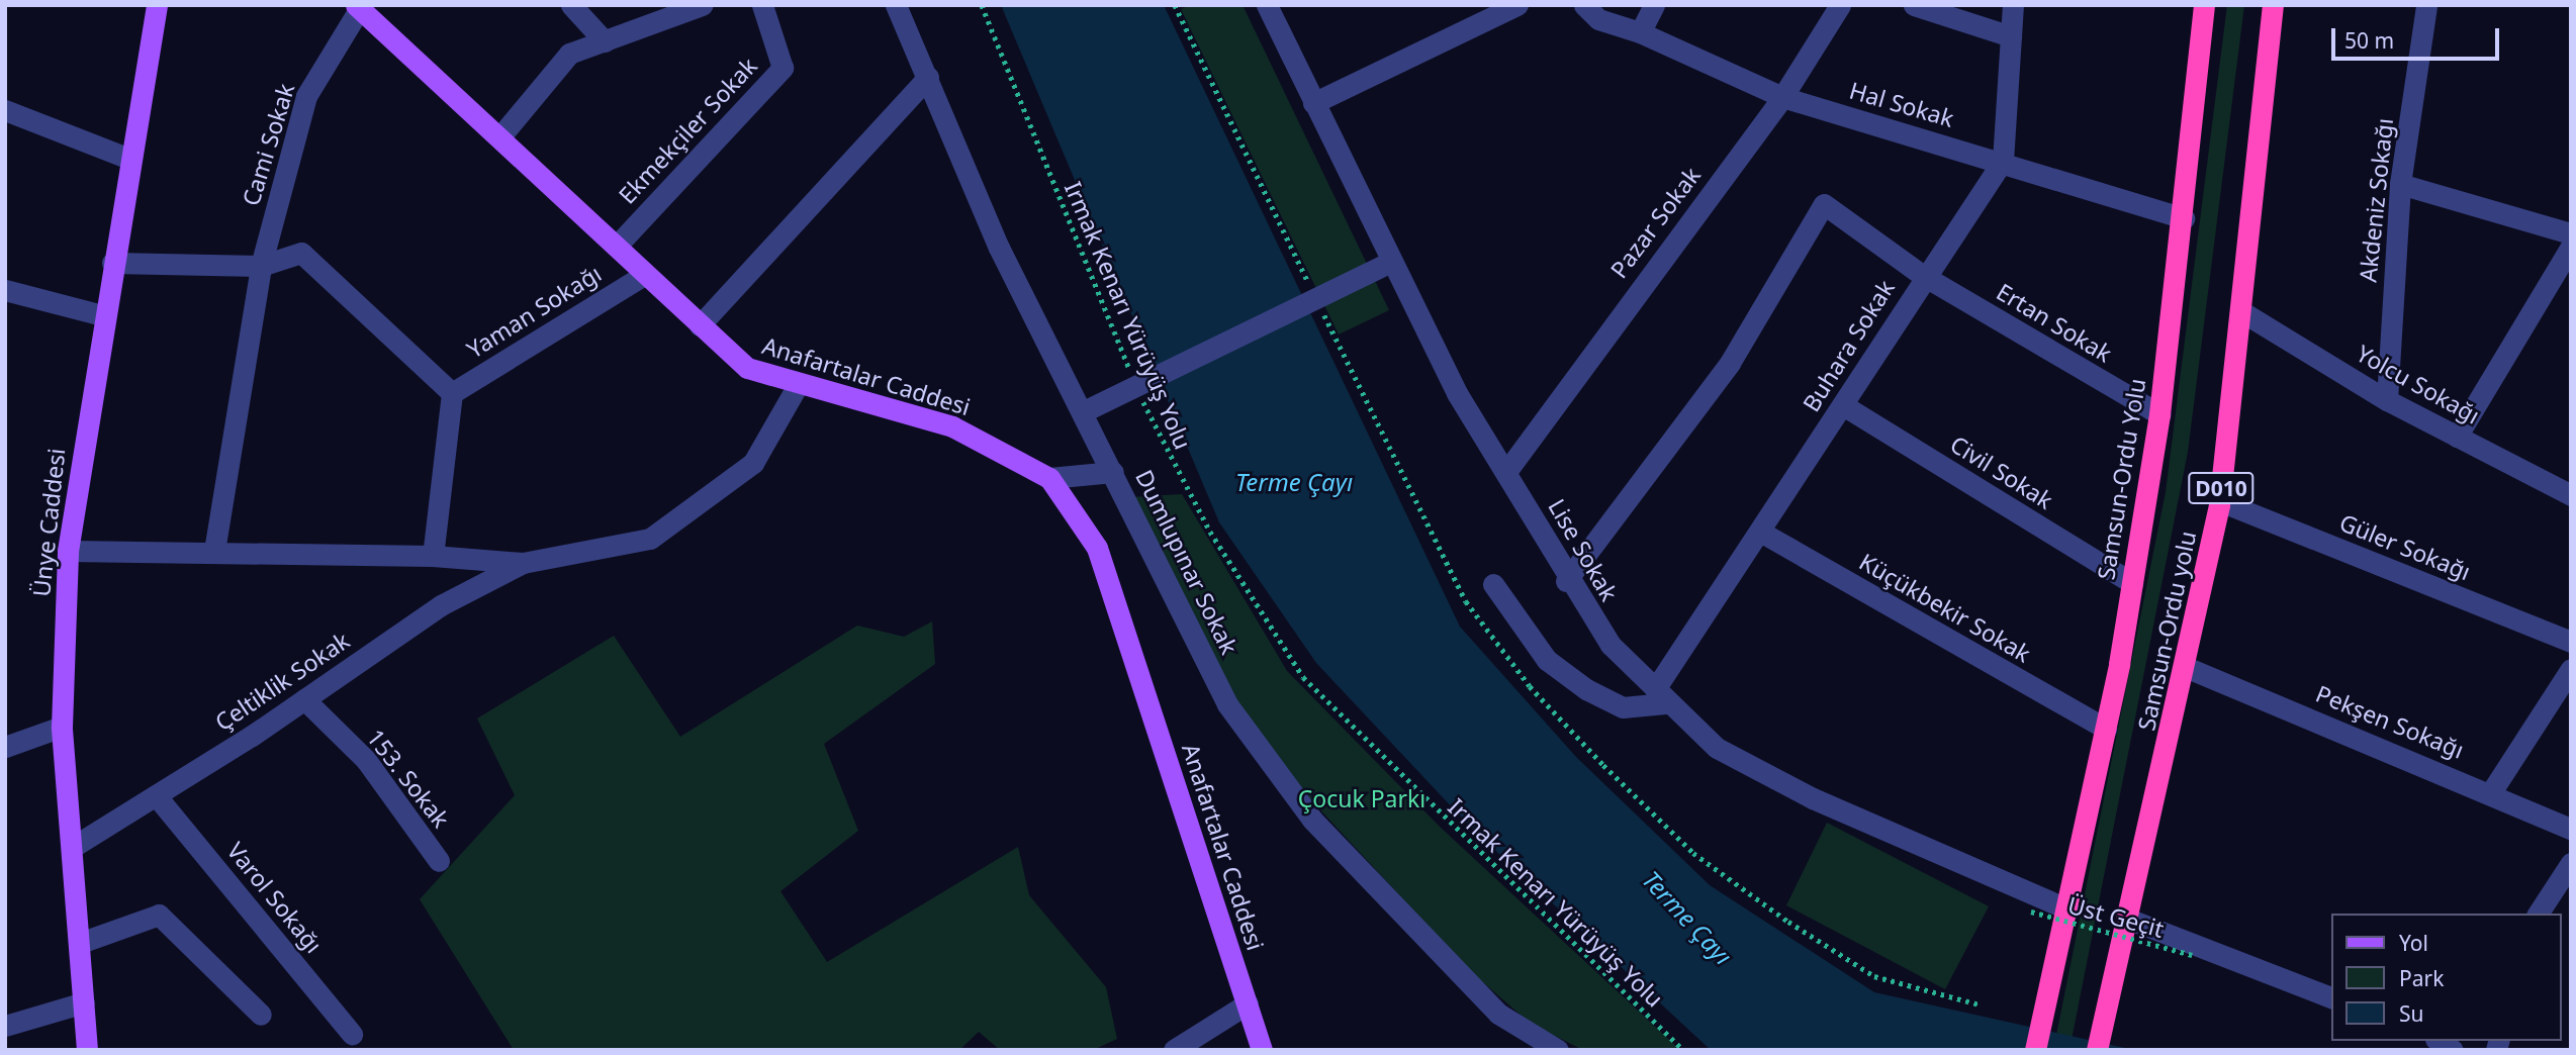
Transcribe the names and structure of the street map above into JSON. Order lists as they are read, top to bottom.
{
  "streets": {
    "highway": ["Samsun-Ordu Yolu", "D010", "Samsun-Ordu yolu"],
    "main road": ["Anafartalar Caddesi", "Ünye Caddesi"],
    "street": [
      "Hal Sokak",
      "Ekmekçiler Sokak",
      "Cami Sokak",
      "Akdeniz Sokağı",
      "Pazar Sokak",
      "Yaman Sokağı",
      "Ertan Sokak",
      "Buhara Sokak",
      "Yolcu Sokağı",
      "Civil Sokak",
      "Güler Sokağı",
      "Lise Sokak",
      "Dumlupınar Sokak",
      "Küçükbekir Sokak",
      "Çeltiklik Sokak",
      "Pekşen Sokağı",
      "153. Sokak",
      "Varol Sokağı"
    ],
    "path": ["Irmak Kenarı Yürüyüş Yolu", "Üst Geçit"]
  },
  "crossings": [
    ["Hal Sokak", "Pazar Sokak"],
    ["Hal Sokak", "Buhara Sokak"],
    ["Hal Sokak", "Samsun-Ordu Yolu"],
    ["Ekmekçiler Sokak", "Anafartalar Caddesi"],
    ["Cami Sokak", "Anafartalar Caddesi"],
    ["Akdeniz Sokağı", "Yolcu Sokağı"],
    ["Pazar Sokak", "Lise Sokak"],
    ["Yaman Sokağı", "Anafartalar Caddesi"],
    ["Ertan Sokak", "Buhara Sokak"],
    ["Ertan Sokak", "Samsun-Ordu Yolu"],
    ["Ertan Sokak", "Lise Sokak"],
    ["Buhara Sokak", "Civil Sokak"],
    ["Buhara Sokak", "Lise Sokak"],
    ["Buhara Sokak", "Küçükbekir Sokak"],
    ["Yolcu Sokağı", "Samsun-Ordu yolu"],
    ["Civil Sokak", "Samsun-Ordu Yolu"],
    ["Samsun-Ordu Yolu", "Lise Sokak"],
    ["Samsun-Ordu Yolu", "Küçükbekir Sokak"],
    ["Ünye Caddesi", "Çeltiklik Sokak"],
    ["Güler Sokağı", "Samsun-Ordu yolu"],
    ["Samsun-Ordu yolu", "Pekşen Sokağı"],
    ["Çeltiklik Sokak", "153. Sokak"],
    ["Çeltiklik Sokak", "Varol Sokağı"]
  ],
  "water": ["Terme Çayı"],
  "parks": ["Çocuk Parkı"],
  "legend": ["Yol", "Park", "Su"],
  "scale_bar": "50 m"
}
